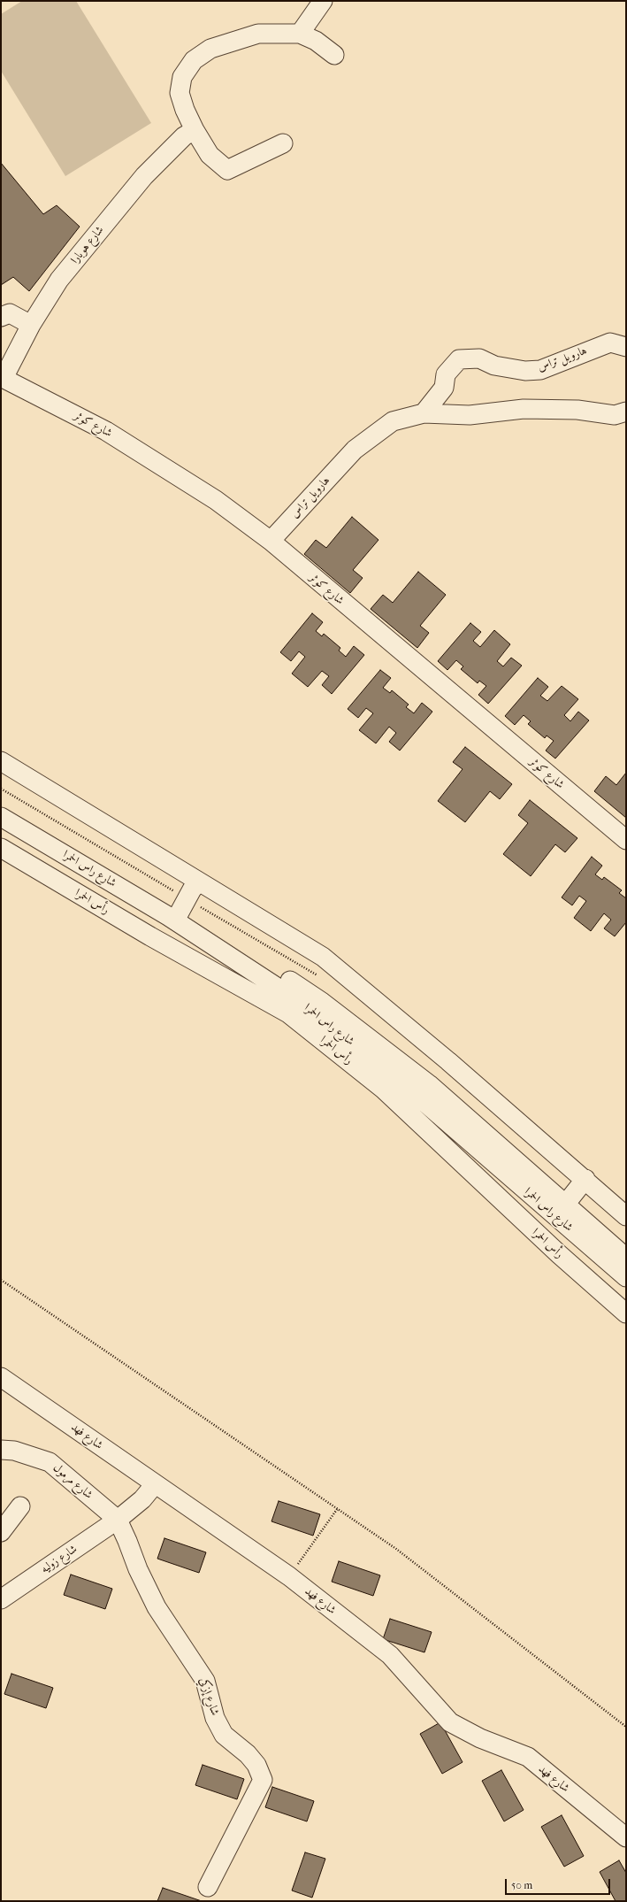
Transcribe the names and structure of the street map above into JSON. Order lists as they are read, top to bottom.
{
  "streets": {
    "street": [
      "شارع هوبارا",
      "هارويل تراس",
      "شارع كوثر",
      "شارع راس الحمرا",
      "رأس الحمرا",
      "شارع فهد",
      "شارع مرمول",
      "شارع زوليه",
      "شارع إزكي"
    ]
  },
  "crossings": [
    ["شارع هوبارا", "شارع كوثر"],
    ["هارويل تراس", "شارع كوثر"],
    ["شارع راس الحمرا", "رأس الحمرا"],
    ["شارع فهد", "شارع زوليه"],
    ["شارع مرمول", "شارع زوليه"],
    ["شارع مرمول", "شارع إزكي"],
    ["شارع زوليه", "شارع إزكي"]
  ],
  "scale_bar": "50 m"
}
